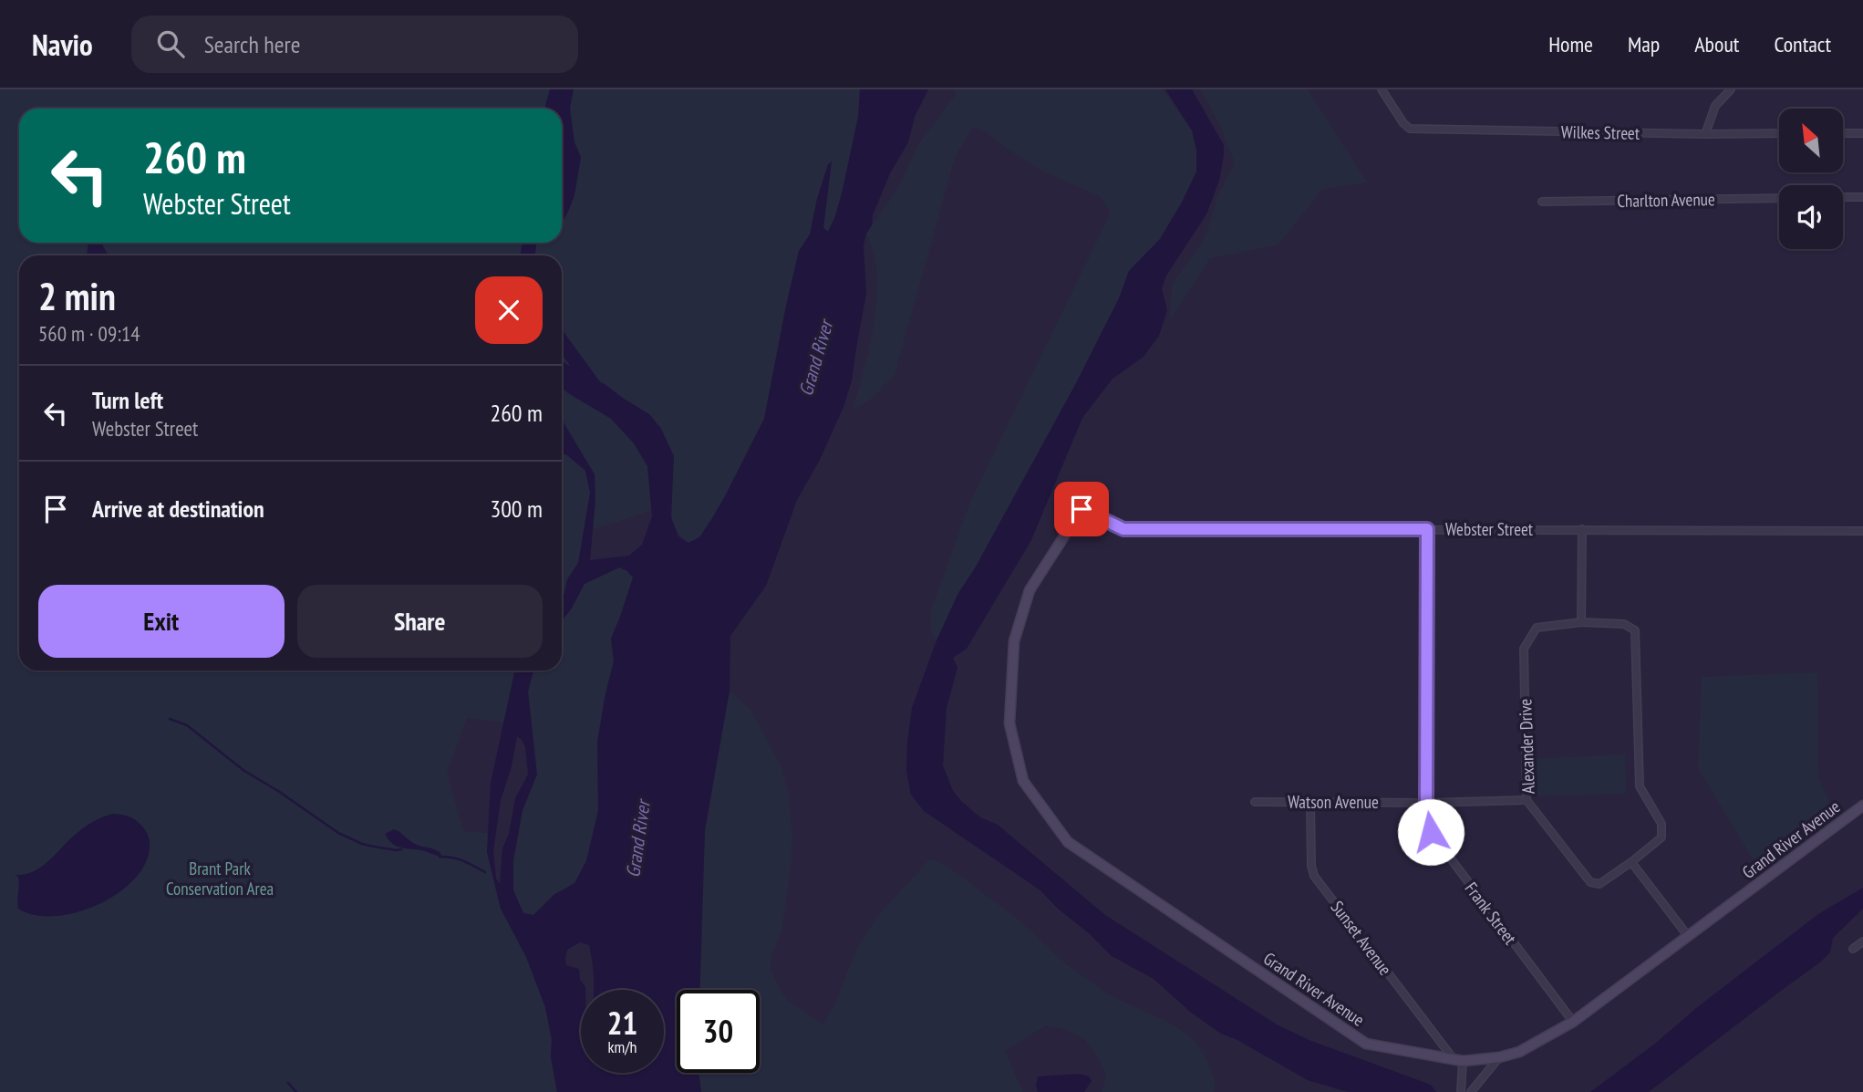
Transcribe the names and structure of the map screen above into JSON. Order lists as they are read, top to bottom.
{
  "streets": {
    "street": [
      "Wilkes Street",
      "Charlton Avenue",
      "Webster Street",
      "Alexander Drive",
      "Watson Avenue",
      "Grand River Avenue",
      "Frank Street",
      "Sunset Avenue"
    ]
  },
  "crossings": [
    ["Webster Street", "Grand River Avenue"],
    ["Webster Street", "Frank Street"],
    ["Alexander Drive", "Watson Avenue"],
    ["Watson Avenue", "Frank Street"],
    ["Watson Avenue", "Sunset Avenue"],
    ["Grand River Avenue", "Frank Street"],
    ["Grand River Avenue", "Sunset Avenue"]
  ],
  "water": ["Grand River"],
  "parks": ["Brant Park Conservation Area"],
  "north": "top left",
  "page": {
    "header": "Navio",
    "search": "Search here",
    "nav": [
      "Home",
      "Map",
      "About",
      "Contact"
    ],
    "turn": ["260 m", "Webster Street"],
    "heading": ["2 min", "560 m · 09:14"],
    "list": [
      {
        "name": "Turn left",
        "note": "Webster Street",
        "value": "260 m"
      },
      {
        "name": "Arrive at destination",
        "value": "300 m"
      }
    ],
    "buttons": ["Exit", "Share"],
    "speed": "21 km/h",
    "limit": "30"
  }
}
